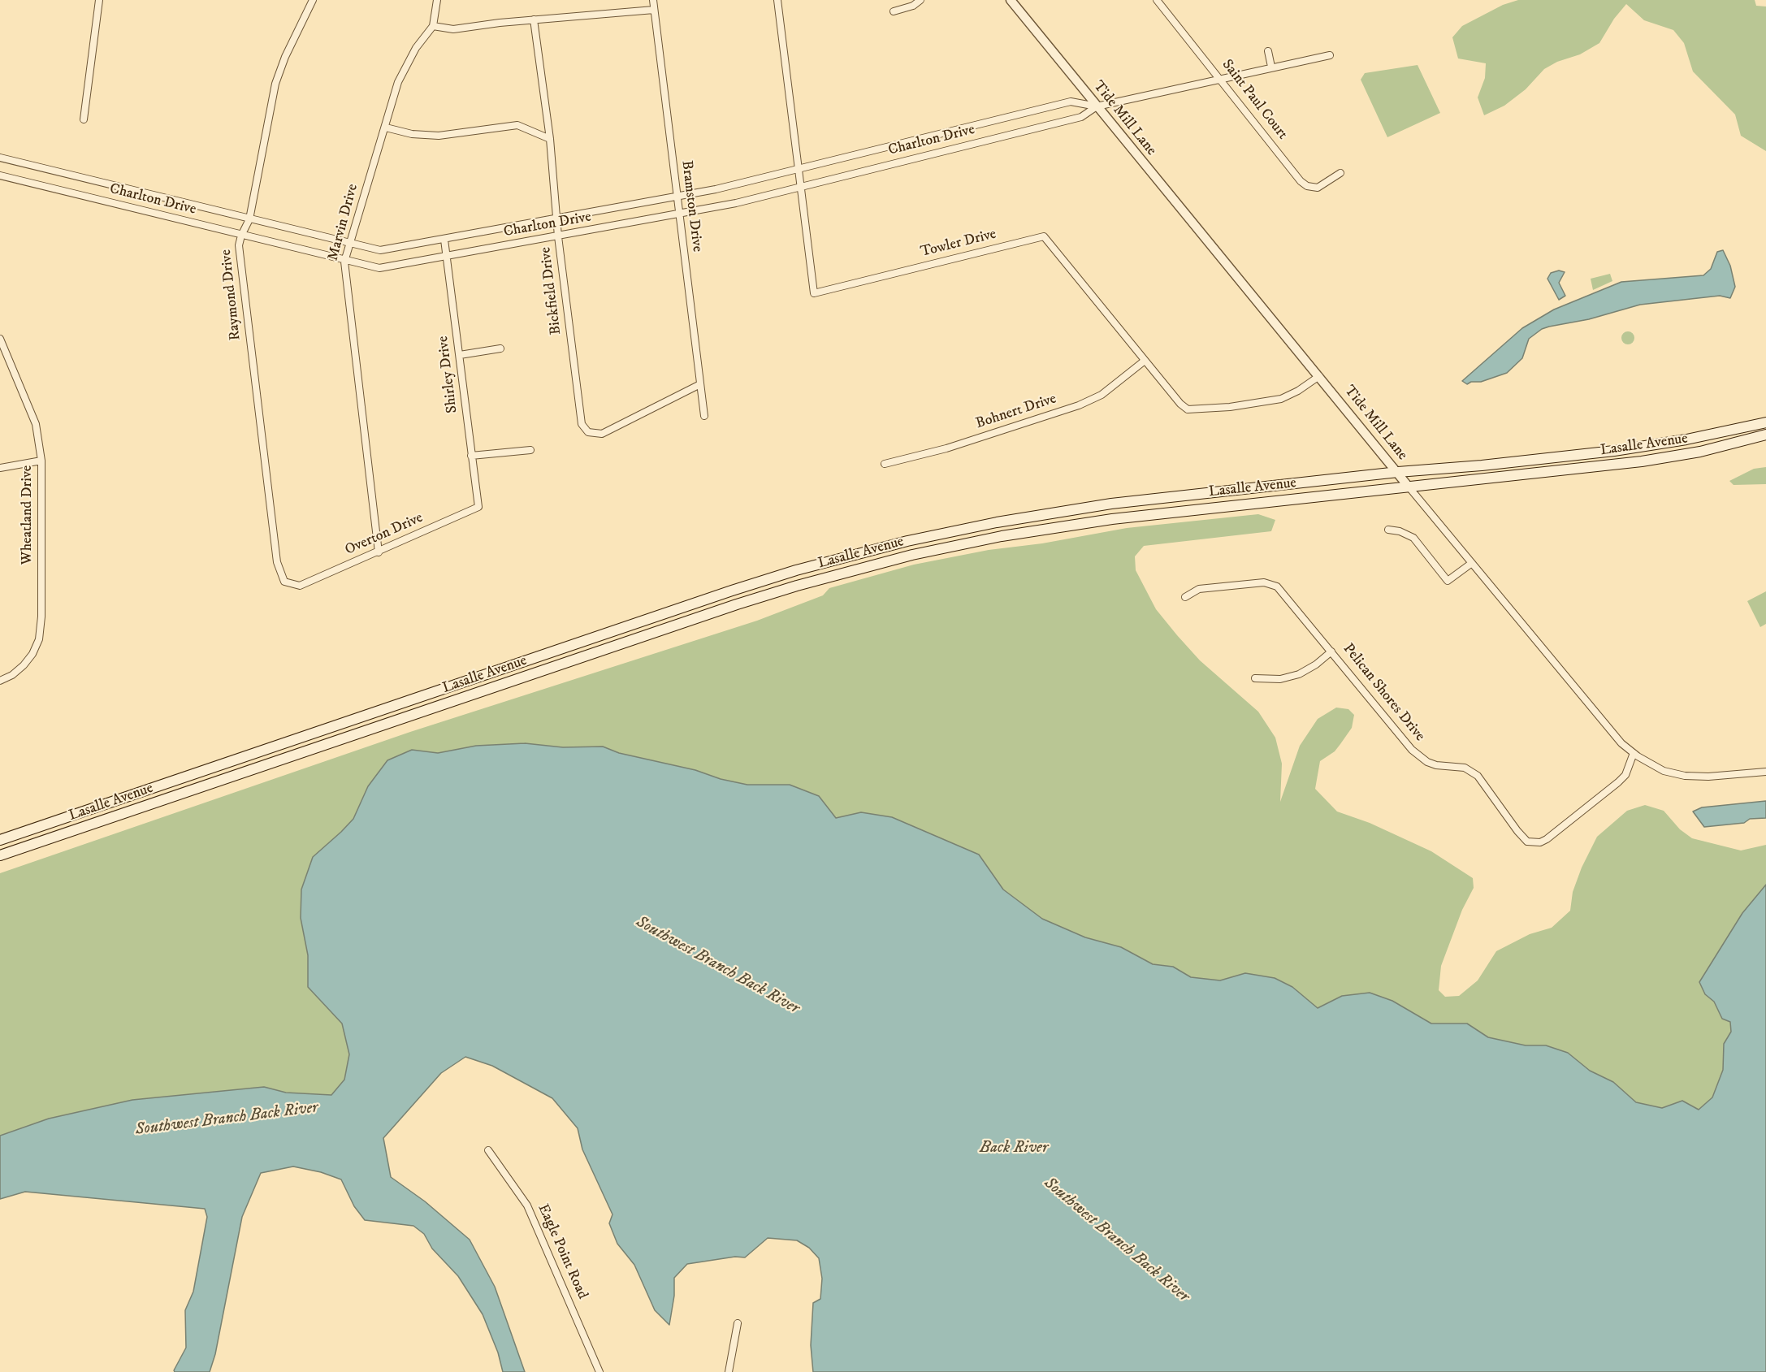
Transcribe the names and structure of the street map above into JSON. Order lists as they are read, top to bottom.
{
  "streets": {
    "main road": ["Lasalle Avenue"],
    "street": [
      "Saint Paul Court",
      "Tide Mill Lane",
      "Charlton Drive",
      "Bramston Drive",
      "Marvin Drive",
      "Towler Drive",
      "Bickfield Drive",
      "Raymond Drive",
      "Shirley Drive",
      "Bohnert Drive",
      "Wheatland Drive",
      "Overton Drive",
      "Pelican Shores Drive",
      "Eagle Point Road"
    ]
  },
  "crossings": [
    ["Saint Paul Court", "Charlton Drive"],
    ["Tide Mill Lane", "Charlton Drive"],
    ["Tide Mill Lane", "Towler Drive"],
    ["Tide Mill Lane", "Lasalle Avenue"],
    ["Tide Mill Lane", "Pelican Shores Drive"],
    ["Charlton Drive", "Bramston Drive"],
    ["Charlton Drive", "Marvin Drive"],
    ["Charlton Drive", "Towler Drive"],
    ["Charlton Drive", "Bickfield Drive"],
    ["Charlton Drive", "Raymond Drive"],
    ["Charlton Drive", "Shirley Drive"],
    ["Bramston Drive", "Bickfield Drive"],
    ["Marvin Drive", "Overton Drive"],
    ["Towler Drive", "Bohnert Drive"],
    ["Raymond Drive", "Overton Drive"],
    ["Shirley Drive", "Overton Drive"]
  ],
  "water": ["Southwest Branch Back River", "Back River"]
}
